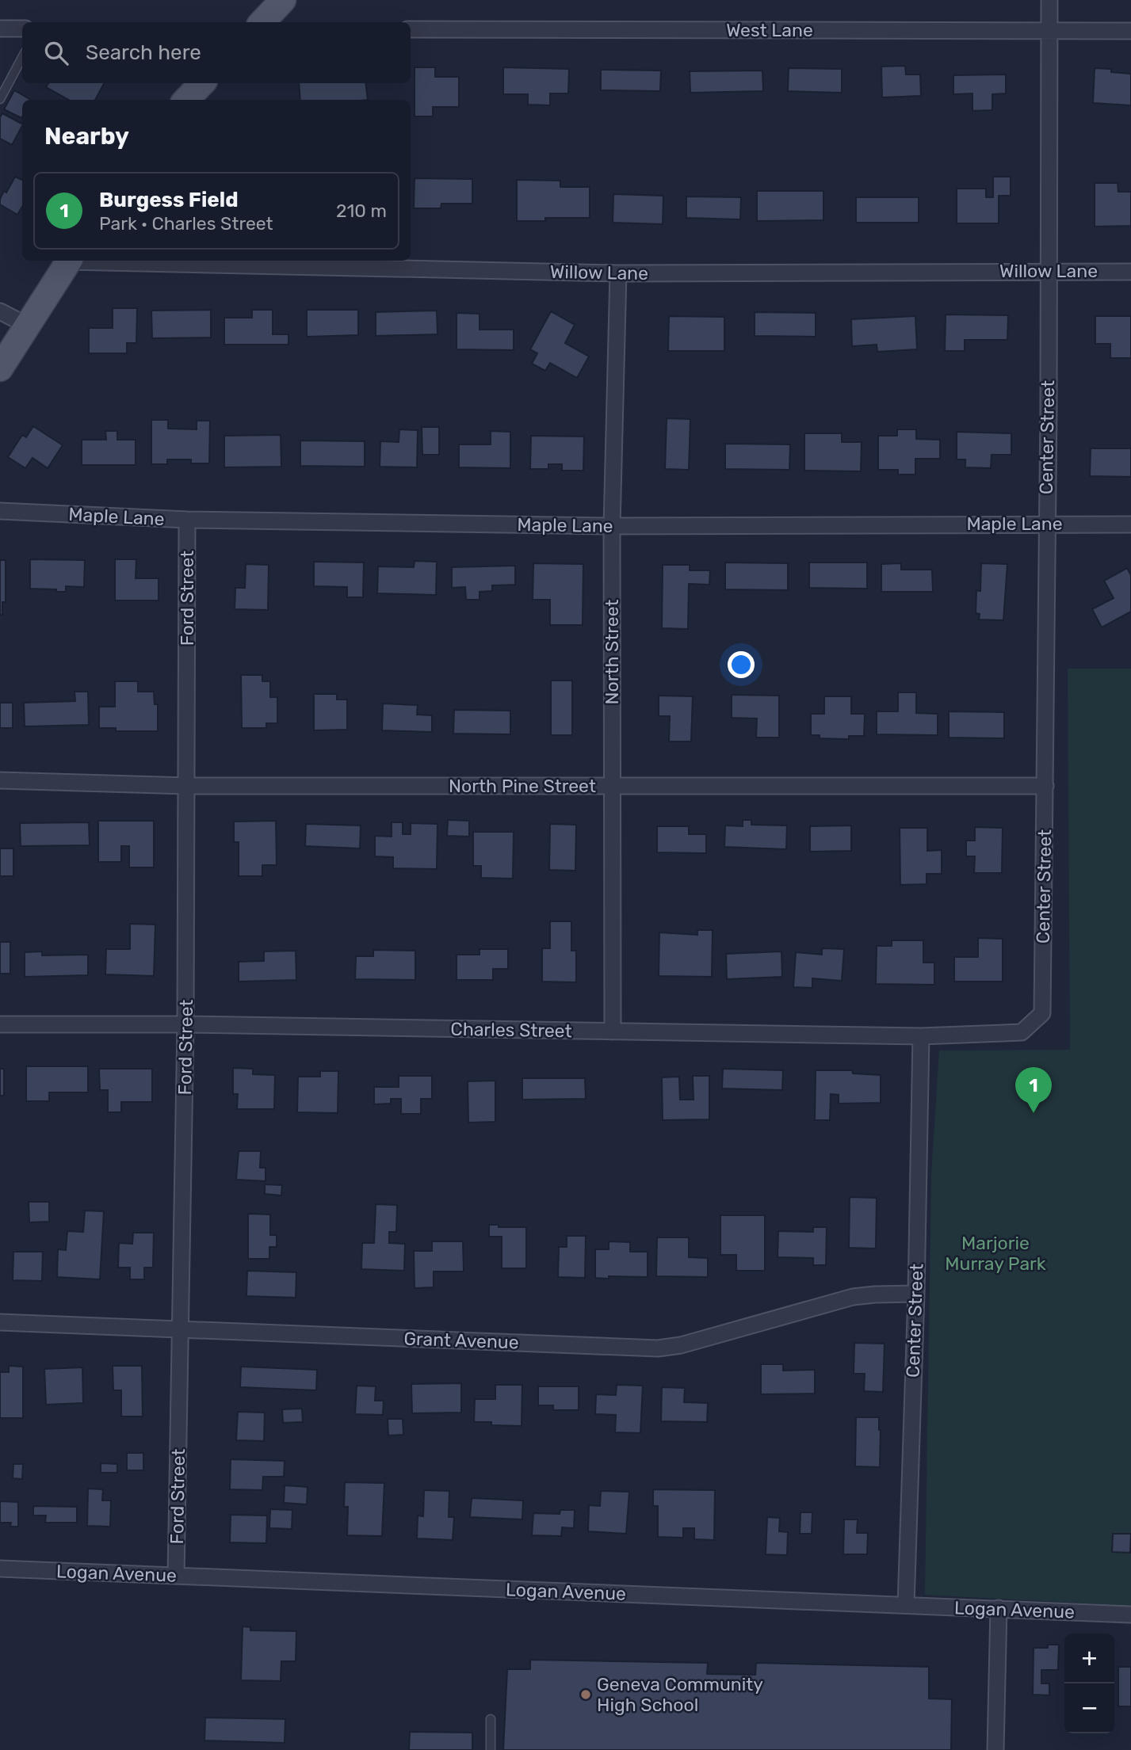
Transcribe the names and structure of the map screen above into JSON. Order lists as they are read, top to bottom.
{
  "streets": {
    "street": [
      "West Lane",
      "Willow Lane",
      "Center Street",
      "Maple Lane",
      "Ford Street",
      "North Street",
      "North Pine Street",
      "Charles Street",
      "Grant Avenue",
      "Logan Avenue"
    ]
  },
  "crossings": [
    ["West Lane", "Center Street"],
    ["Willow Lane", "Center Street"],
    ["Willow Lane", "North Street"],
    ["Center Street", "Maple Lane"],
    ["Center Street", "North Pine Street"],
    ["Center Street", "Charles Street"],
    ["Center Street", "Grant Avenue"],
    ["Center Street", "Logan Avenue"],
    ["Maple Lane", "Ford Street"],
    ["Maple Lane", "North Street"],
    ["Ford Street", "North Pine Street"],
    ["Ford Street", "Charles Street"],
    ["Ford Street", "Grant Avenue"],
    ["Ford Street", "Logan Avenue"],
    ["North Street", "North Pine Street"],
    ["North Street", "Charles Street"]
  ],
  "parks": ["Marjorie Murray Park"],
  "places": ["Geneva Community High School"],
  "page": {
    "search": "Search here",
    "heading": "Nearby",
    "list": [
      {
        "mark": "1",
        "name": "Burgess Field",
        "note": "Park · Charles Street",
        "value": "210 m"
      }
    ],
    "pins": "1",
    "map_buttons": ["+", "−"]
  }
}
